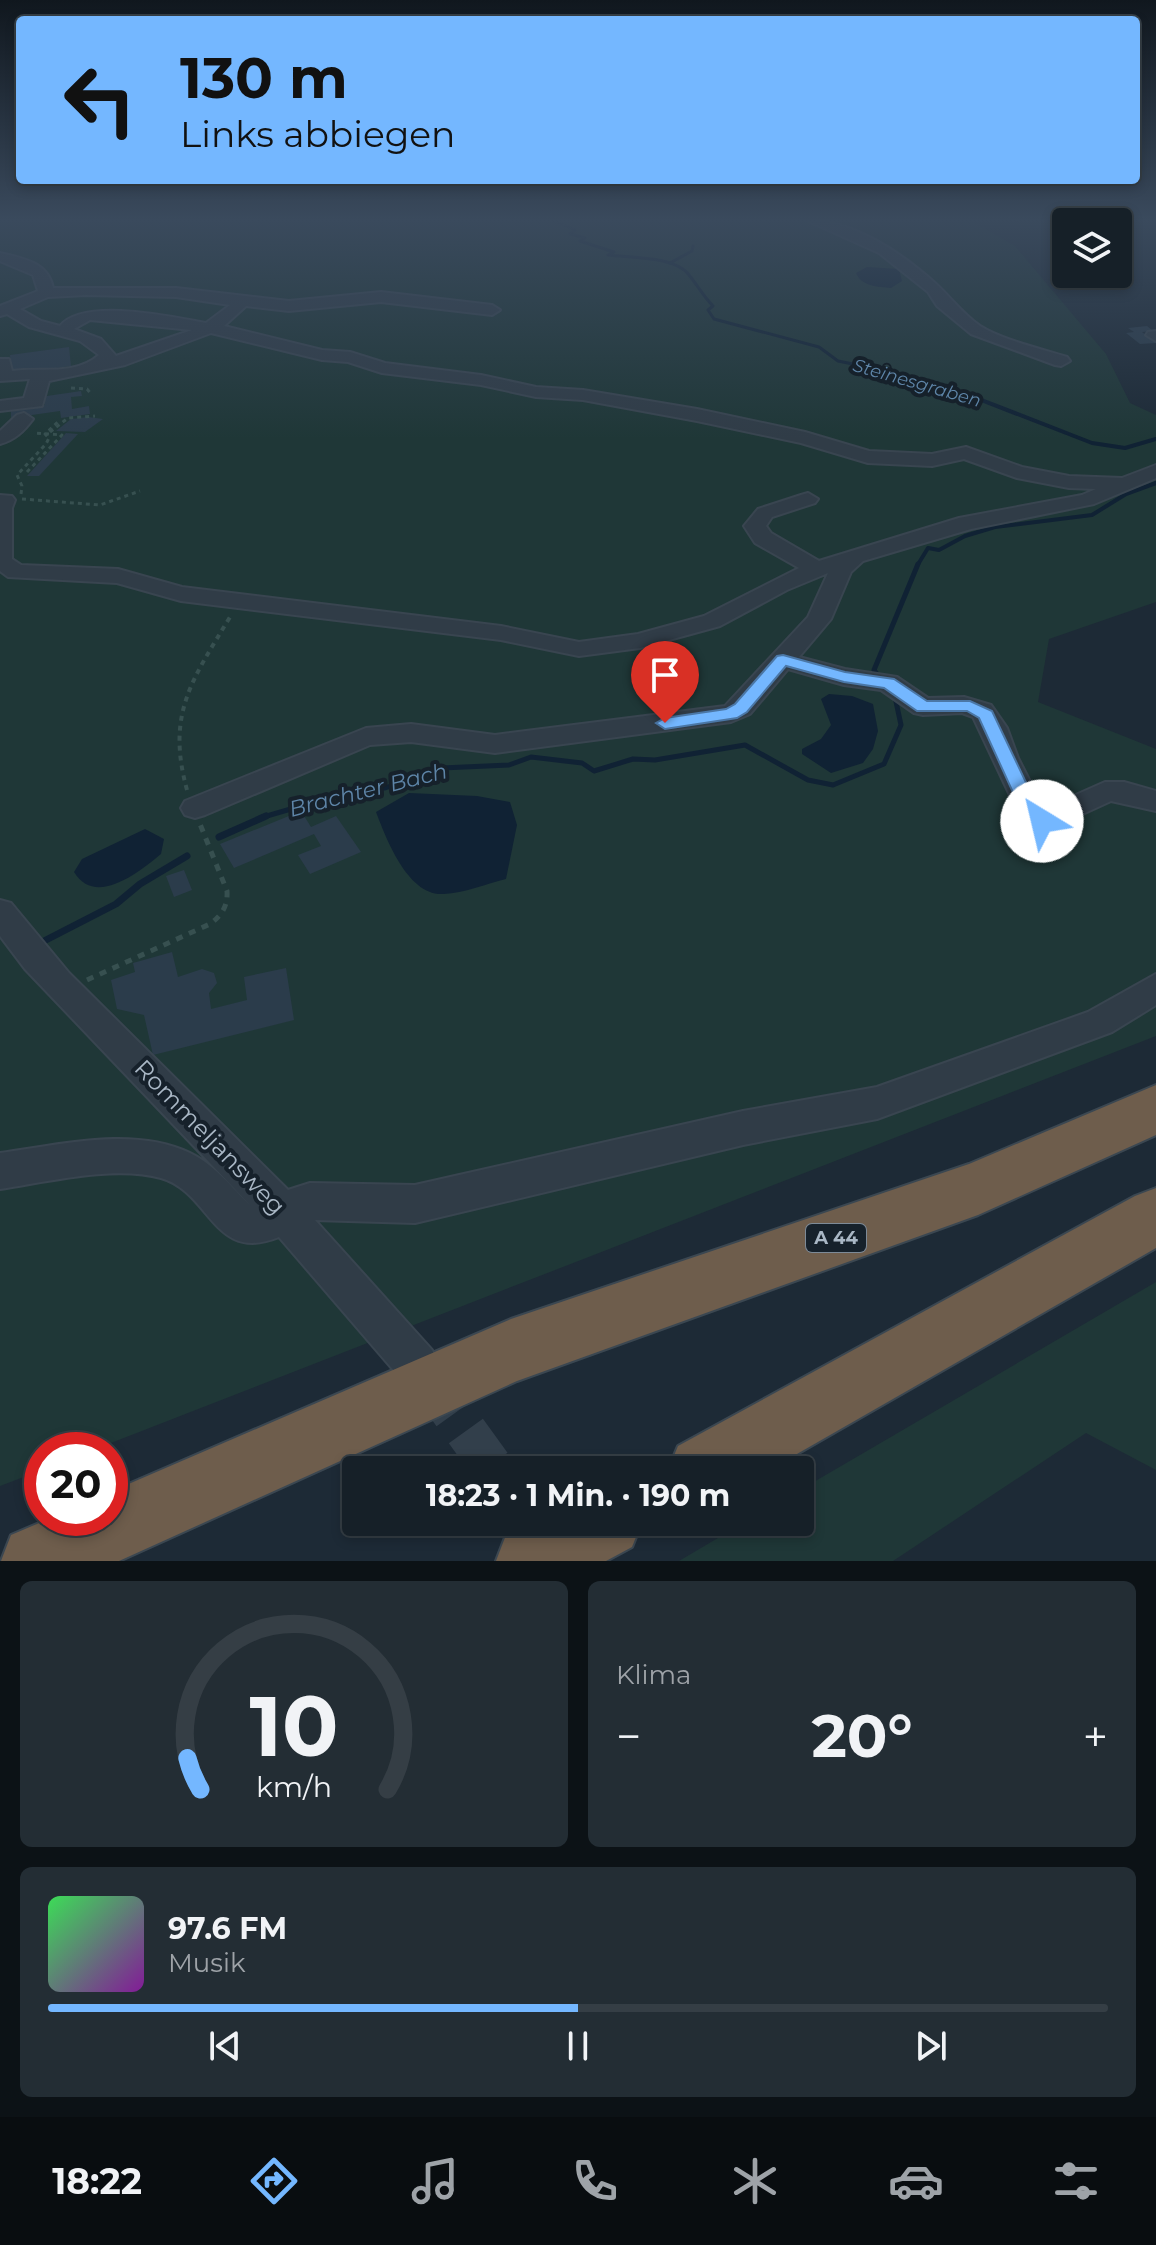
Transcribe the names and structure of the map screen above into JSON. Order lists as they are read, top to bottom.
{
  "streets": {
    "highway": ["A 44"],
    "street": ["Rommeljansweg"]
  },
  "water": ["Steinesgraben", "Brachter Bach"],
  "page": {
    "turn": ["130 m", "Links abbiegen"],
    "limit": "20",
    "trip": "18:23 · 1 Min. · 190 m",
    "tile": "Klima",
    "heat": ["−", "20°", "+"],
    "song": ["97.6 FM", "Musik"],
    "tabs": "18:22",
    "gauge": ["10", "km/h"]
  }
}
